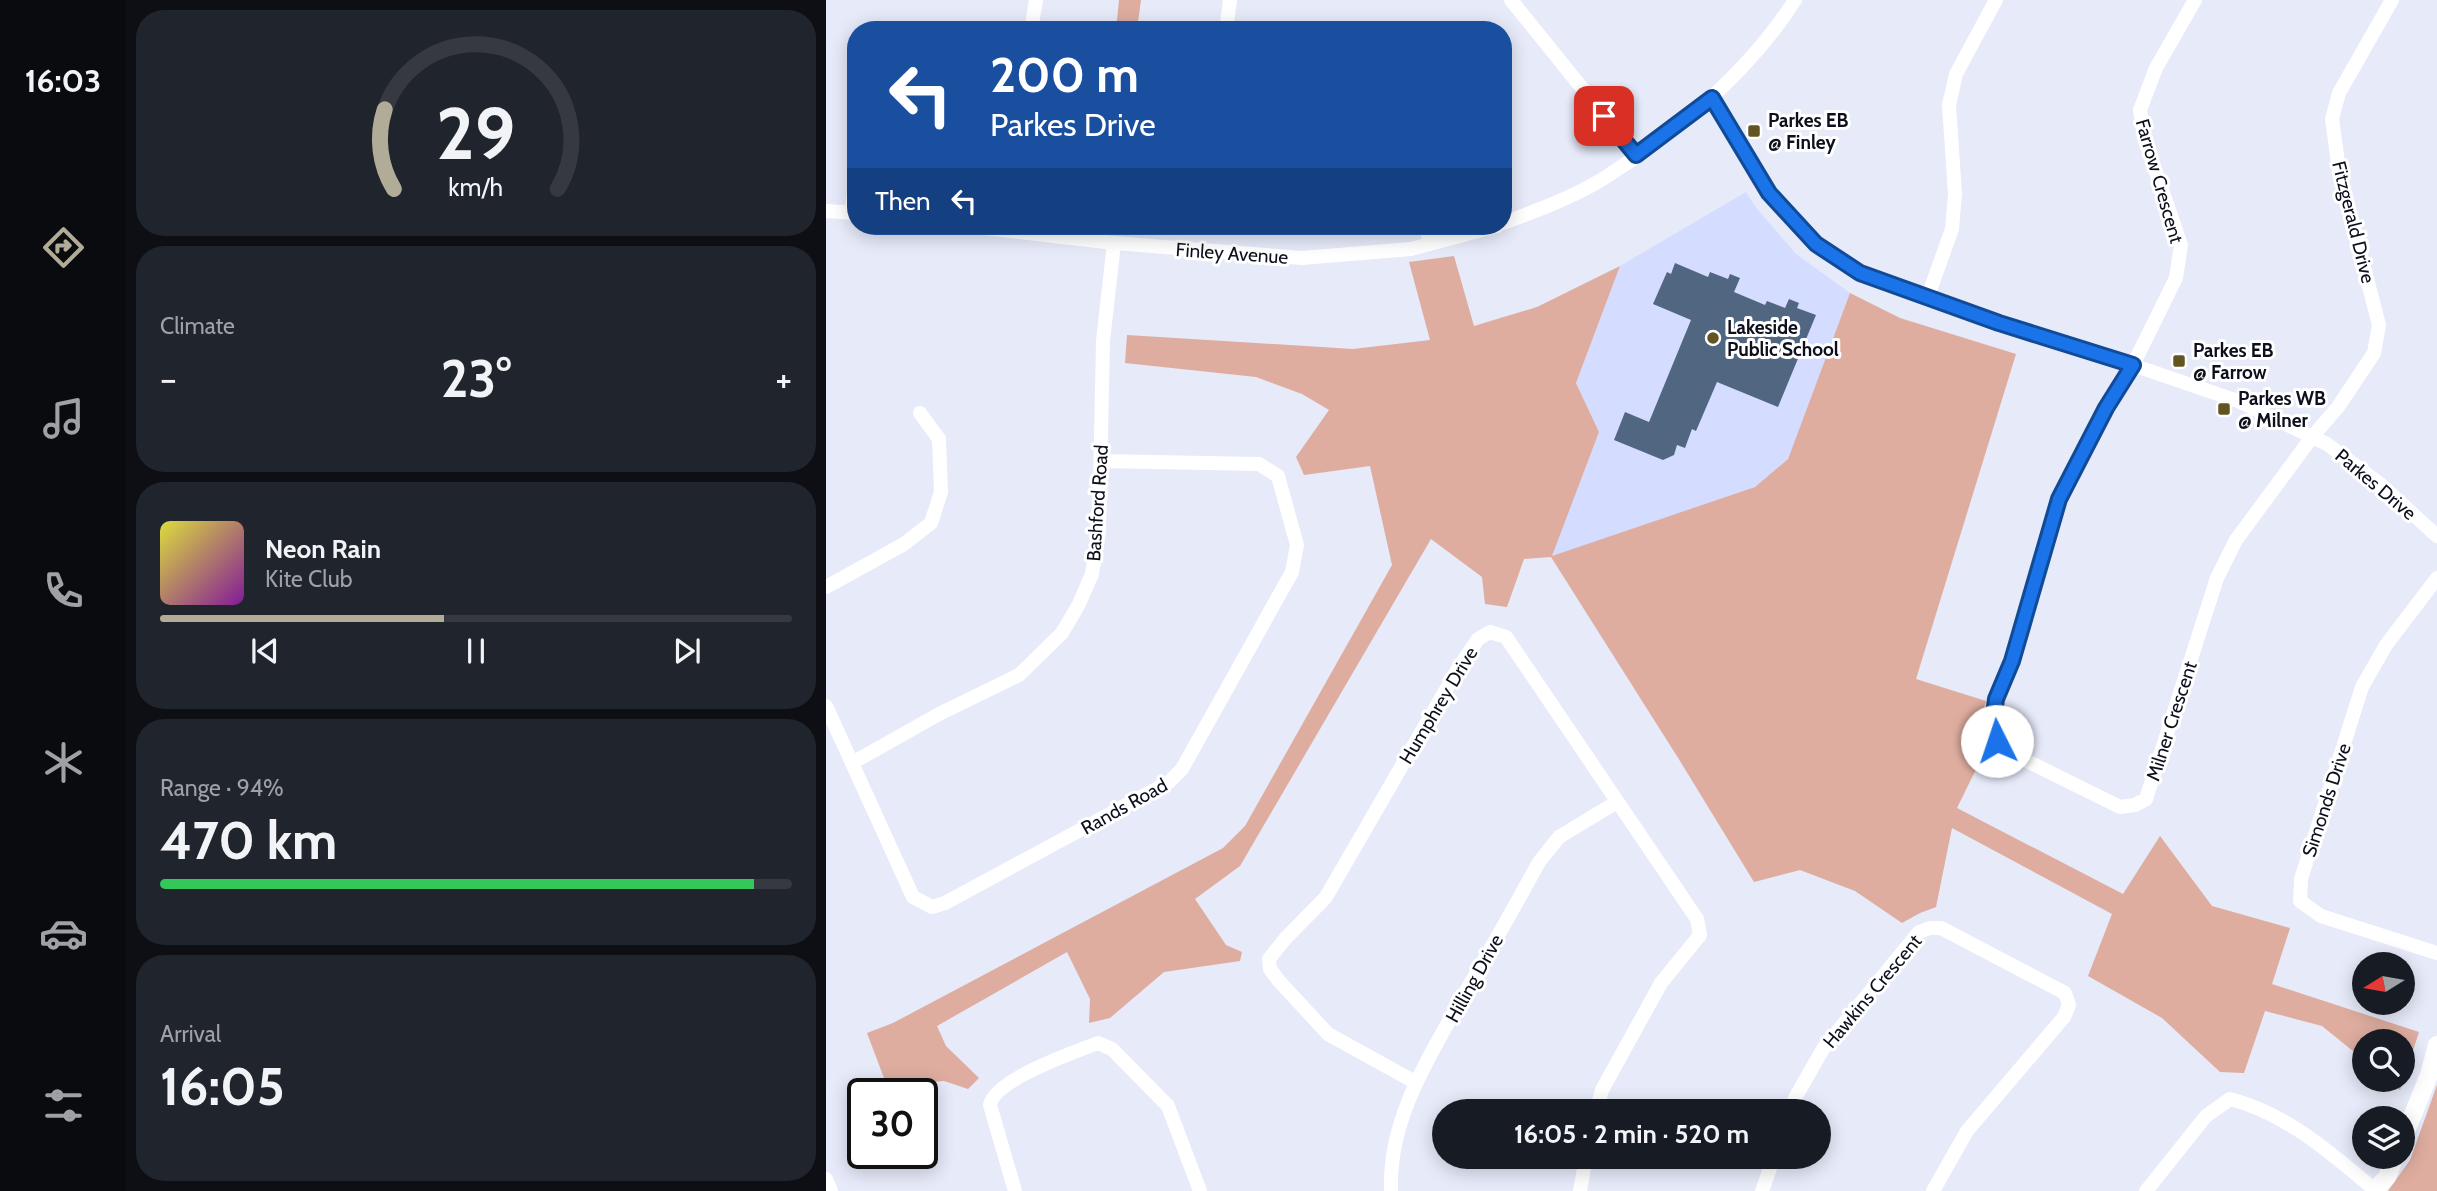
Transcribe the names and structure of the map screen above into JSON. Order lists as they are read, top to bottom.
{
  "streets": {
    "street": [
      "Farrow Crescent",
      "Fitzgerald Drive",
      "Finley Avenue",
      "Parkes Drive",
      "Bashford Road",
      "Humphrey Drive",
      "Milner Crescent",
      "Simonds Drive",
      "Rands Road",
      "Hilling Drive",
      "Hawkins Crescent"
    ]
  },
  "crossings": [
    ["Farrow Crescent", "Parkes Drive"],
    ["Farrow Crescent", "Milner Crescent"],
    ["Fitzgerald Drive", "Parkes Drive"],
    ["Fitzgerald Drive", "Milner Crescent"],
    ["Finley Avenue", "Bashford Road"],
    ["Parkes Drive", "Milner Crescent"],
    ["Bashford Road", "Rands Road"],
    ["Humphrey Drive", "Hilling Drive"]
  ],
  "places": {
    "transit": ["Parkes EB @ Finley", "Parkes EB @ Farrow", "Parkes WB @ Milner"],
    "other": ["Lakeside Public School"]
  },
  "north": "left",
  "page": {
    "tabs": "16:03",
    "turn": ["200 m", "Parkes Drive"],
    "then": "Then",
    "tile": [
      "Climate",
      ["Range · 94%", "470 km"],
      ["Arrival", "16:05"]
    ],
    "heat": ["−", "23°", "+"],
    "song": ["Neon Rain", "Kite Club"],
    "limit": "30",
    "trip": "16:05 · 2 min · 520 m",
    "gauge": ["29", "km/h"]
  }
}
